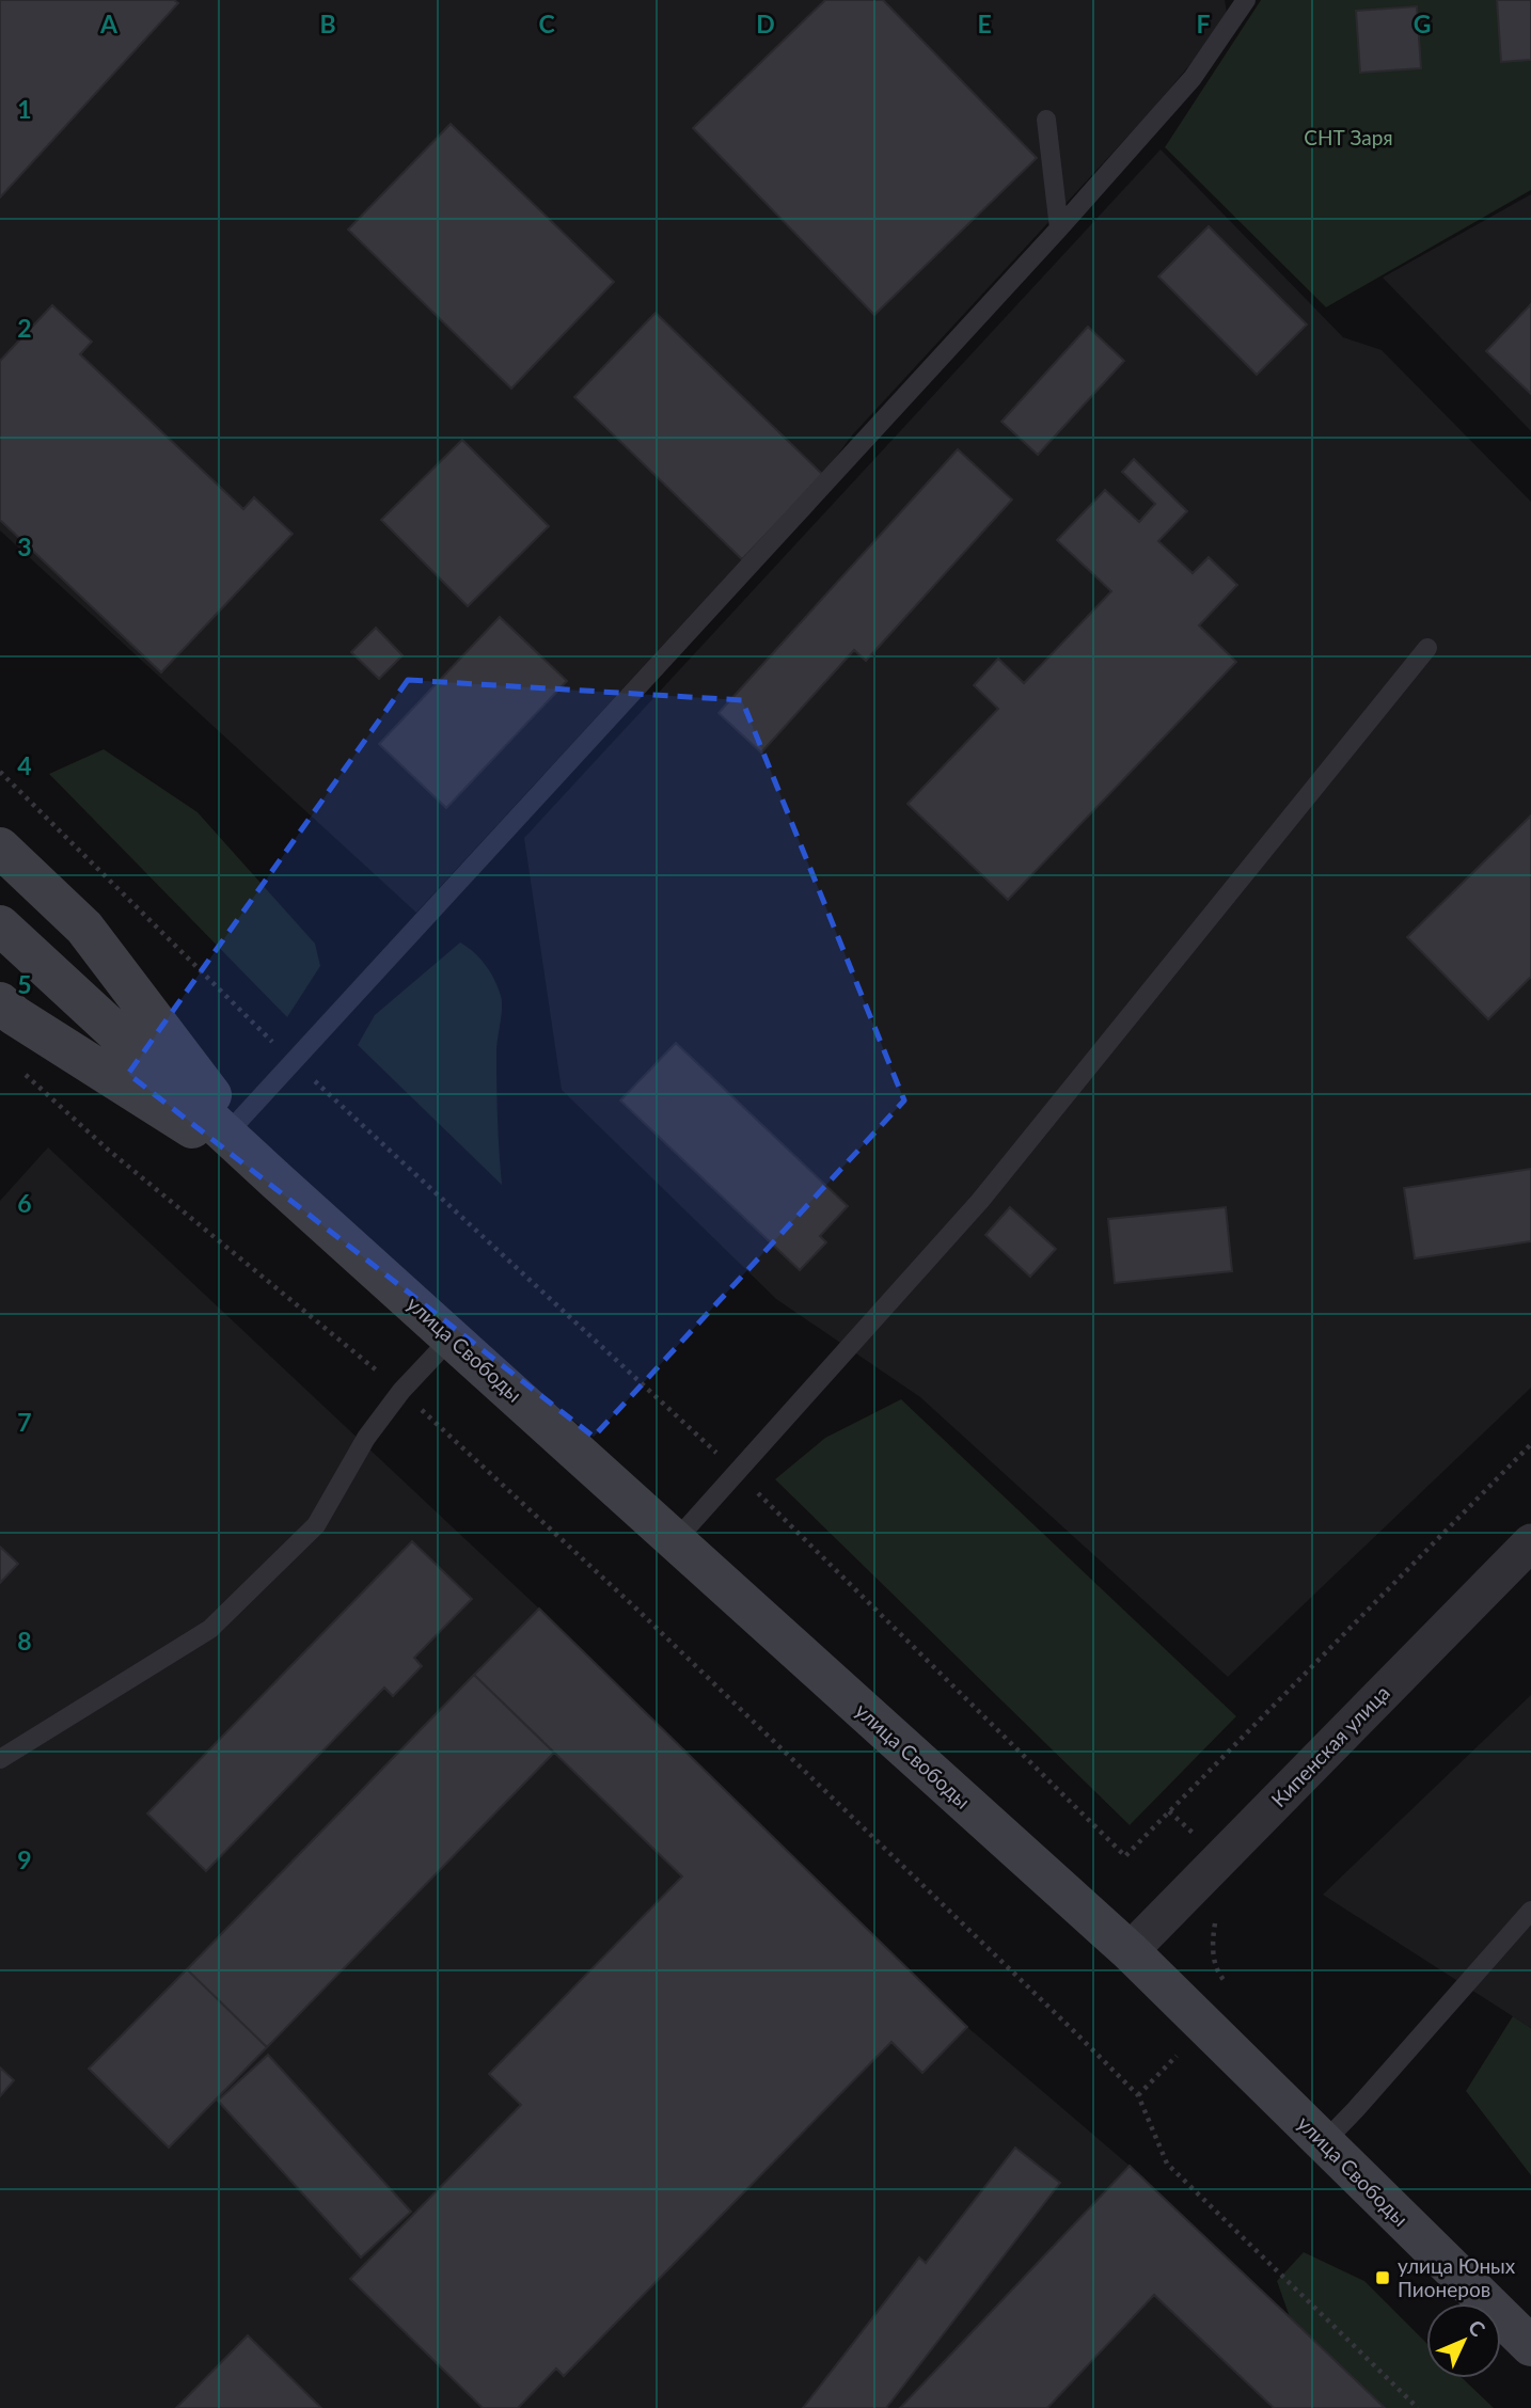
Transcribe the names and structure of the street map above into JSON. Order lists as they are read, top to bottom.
{
  "streets": {
    "main road": ["улица Свободы"],
    "street": ["Кипенская улица"]
  },
  "crossings": [
    ["улица Свободы", "Кипенская улица"]
  ],
  "parks": ["СНТ Заря"],
  "places": {
    "transit": ["улица Юных Пионеров"]
  },
  "north": "top right",
  "grid": {
    "columns": [
      "A",
      "B",
      "C",
      "D",
      "E",
      "F",
      "G"
    ],
    "rows": [
      "1",
      "2",
      "3",
      "4",
      "5",
      "6",
      "7",
      "8",
      "9"
    ]
  }
}
